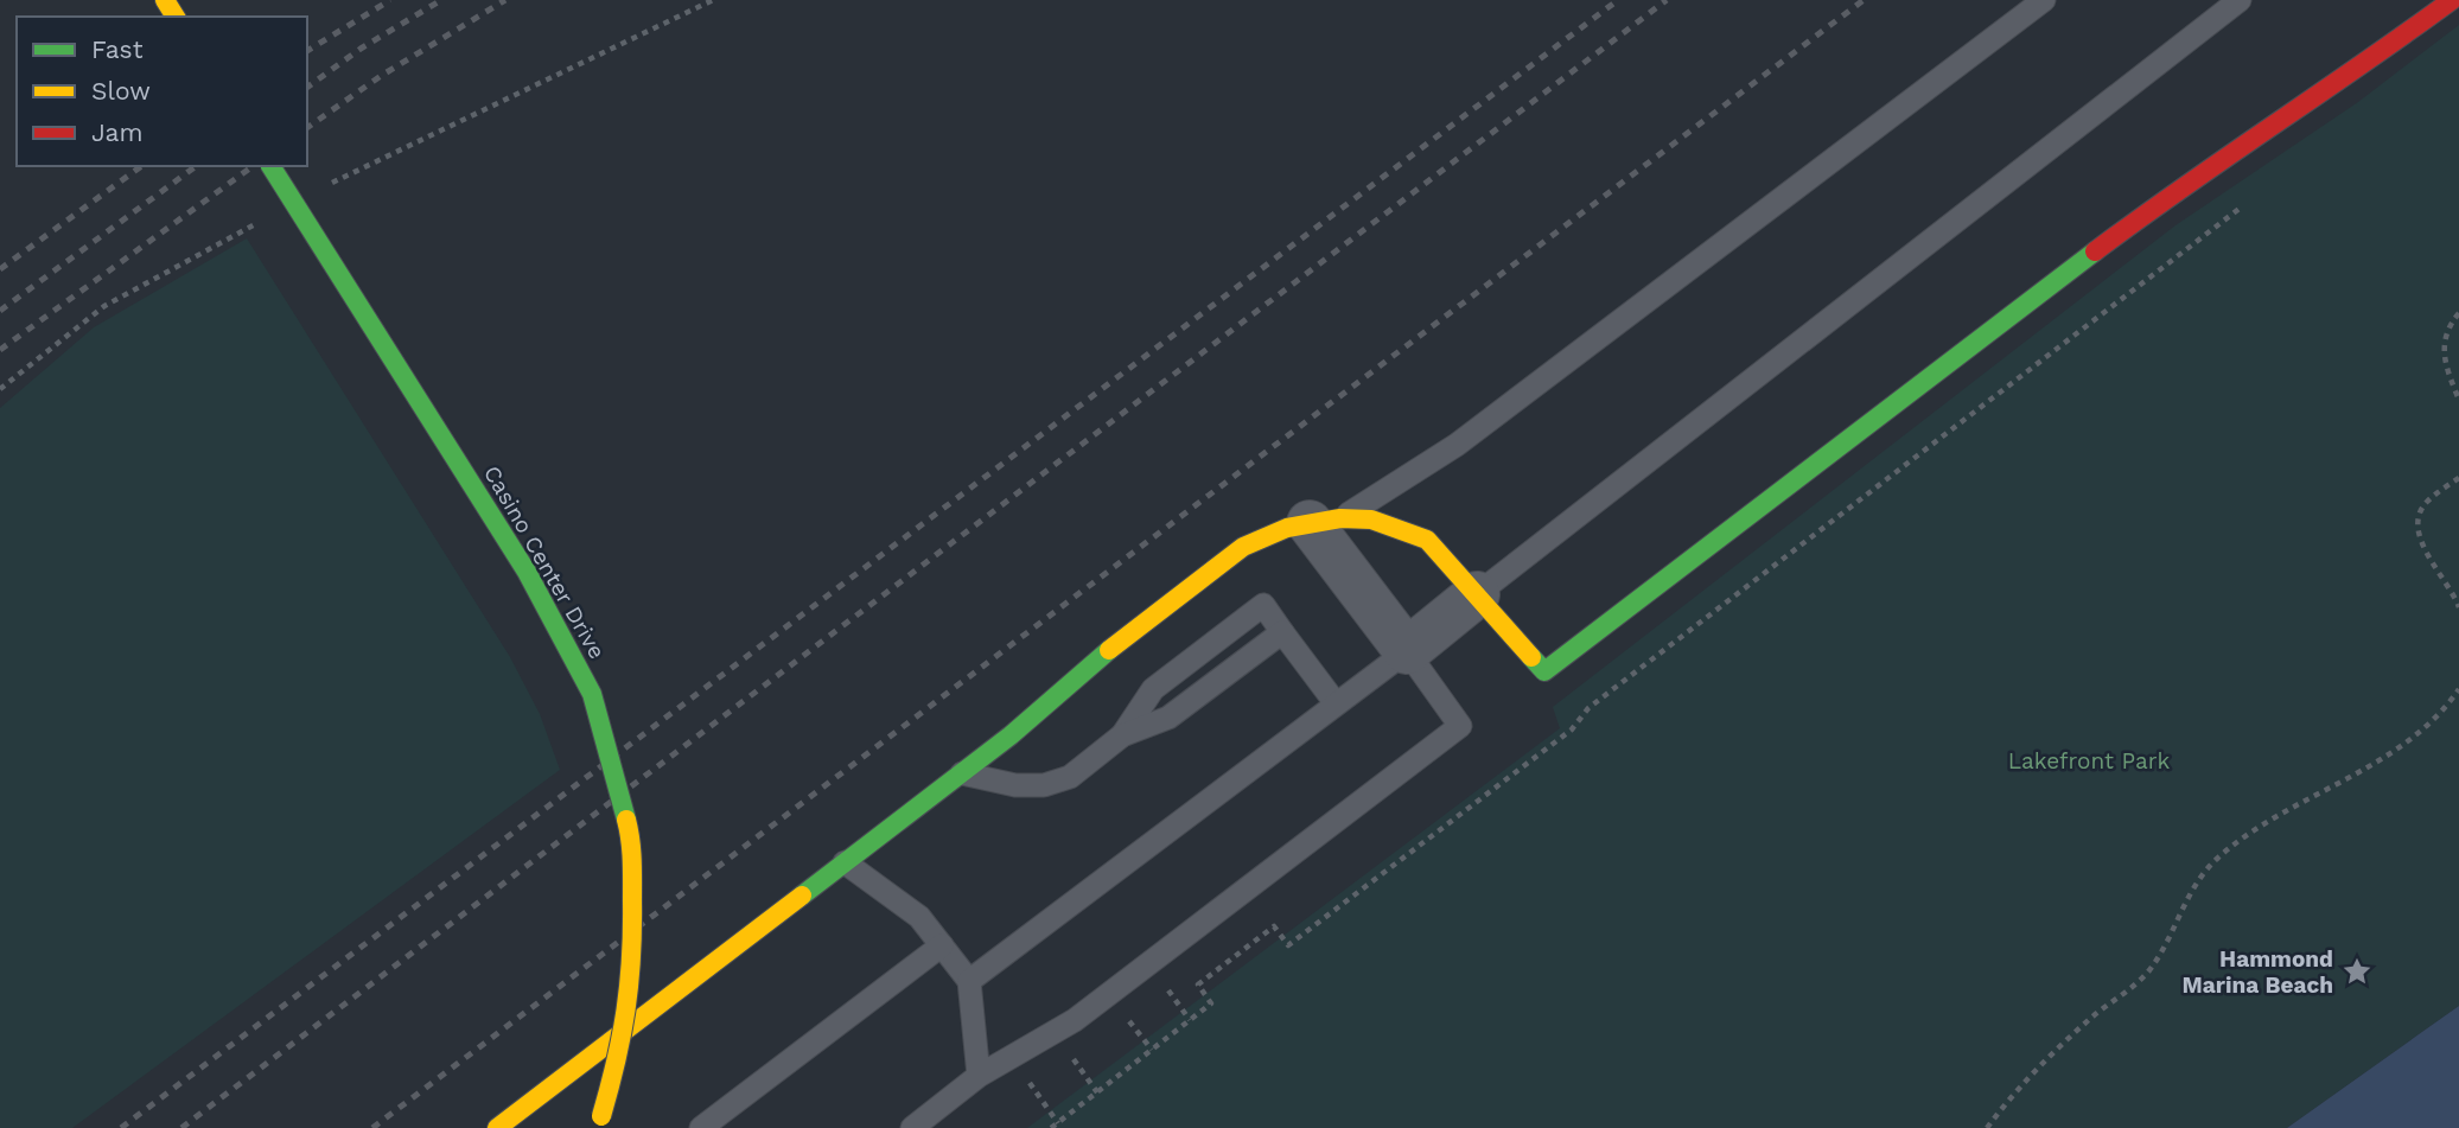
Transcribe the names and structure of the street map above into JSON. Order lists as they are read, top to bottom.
{
  "streets": {
    "street": ["Casino Center Drive"]
  },
  "parks": ["Lakefront Park"],
  "places": {
    "place": ["Hammond Marina Beach"]
  },
  "legend": ["Fast", "Slow", "Jam"]
}
